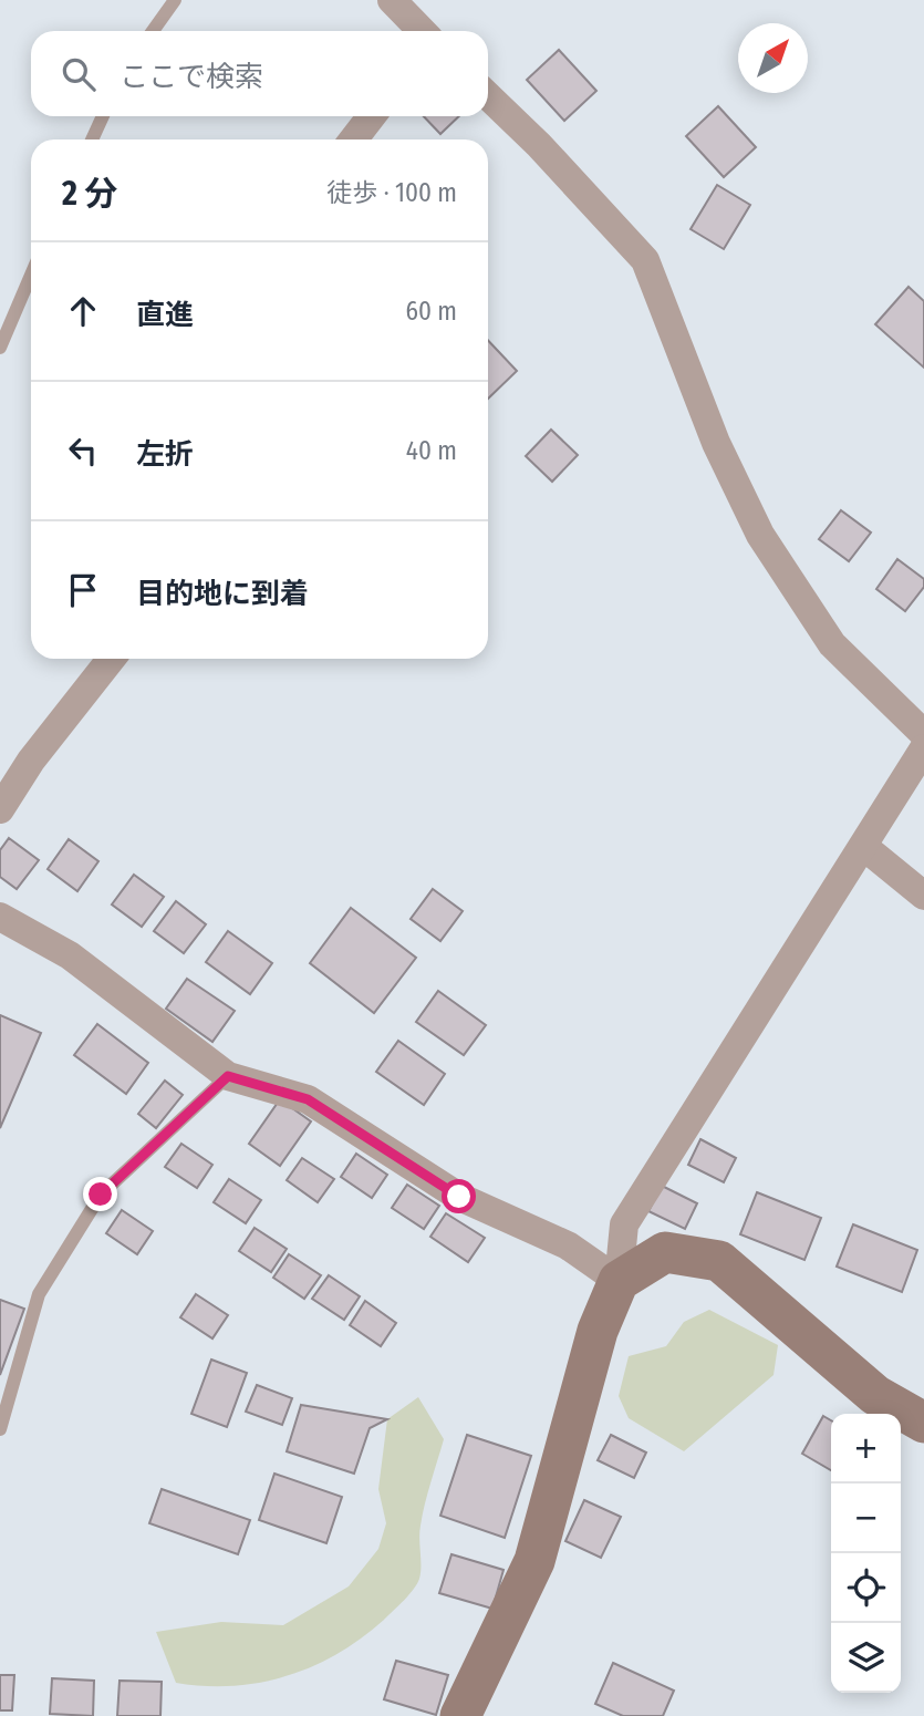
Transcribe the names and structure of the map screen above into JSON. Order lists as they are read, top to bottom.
{
  "north": "top right",
  "page": {
    "search": "ここで検索",
    "heading": ["2 分", "徒歩 · 100 m"],
    "list": [
      ["直進", "60 m"],
      ["左折", "40 m"],
      "目的地に到着"
    ],
    "map_buttons": ["+", "−"]
  }
}
